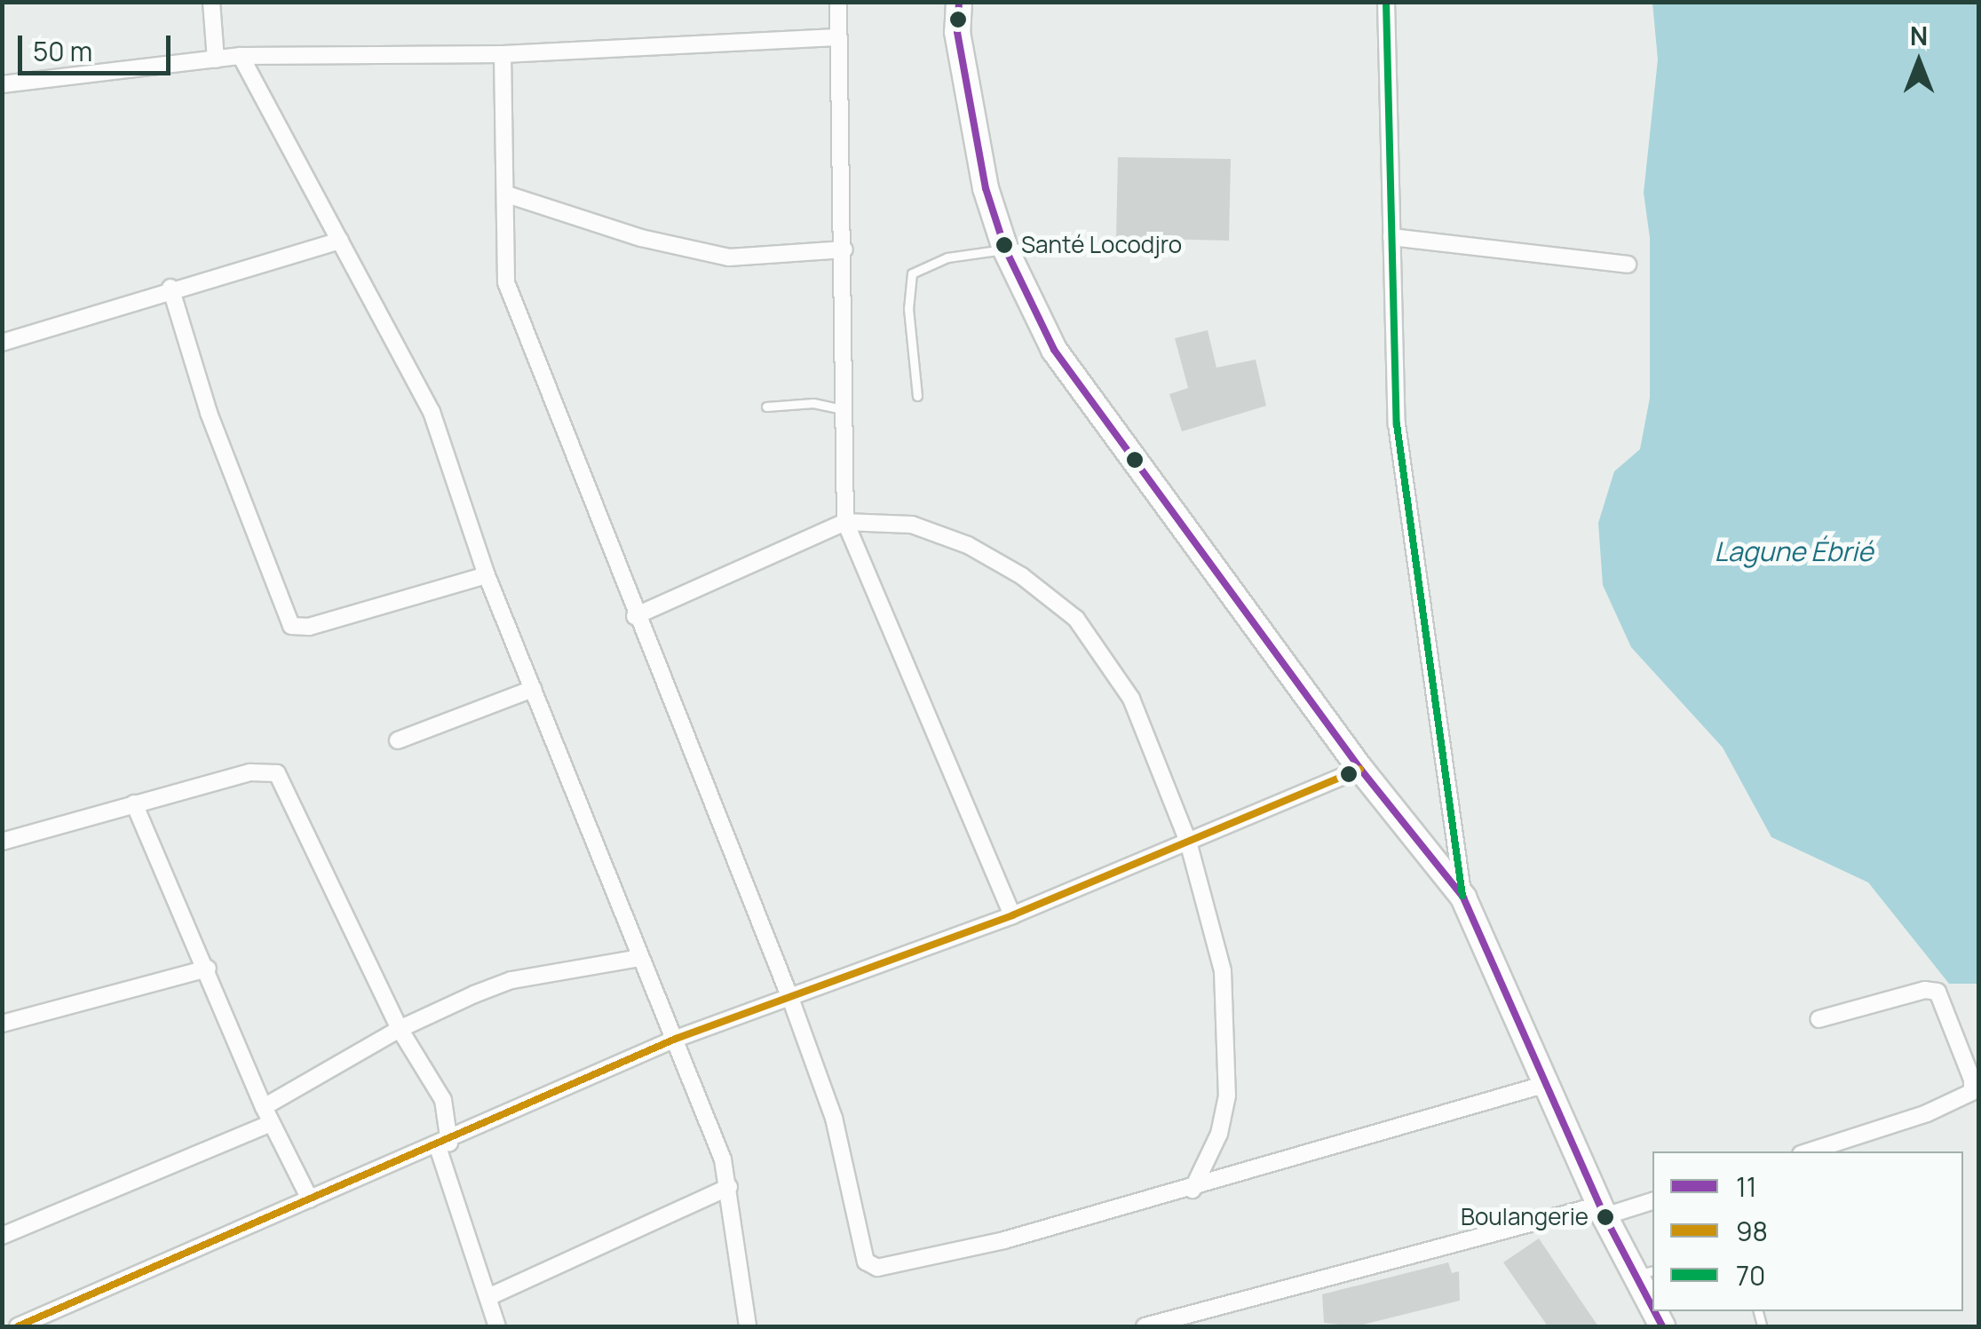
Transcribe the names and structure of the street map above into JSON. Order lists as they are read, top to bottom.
{
  "water": ["Lagune Ébrié"],
  "places": ["Santé Locodjro", "Boulangerie"],
  "lines": ["transit line 11", "transit line 70", "transit line 98"],
  "legend": ["11", "98", "70"],
  "scale_bar": "50 m",
  "north": "top"
}
